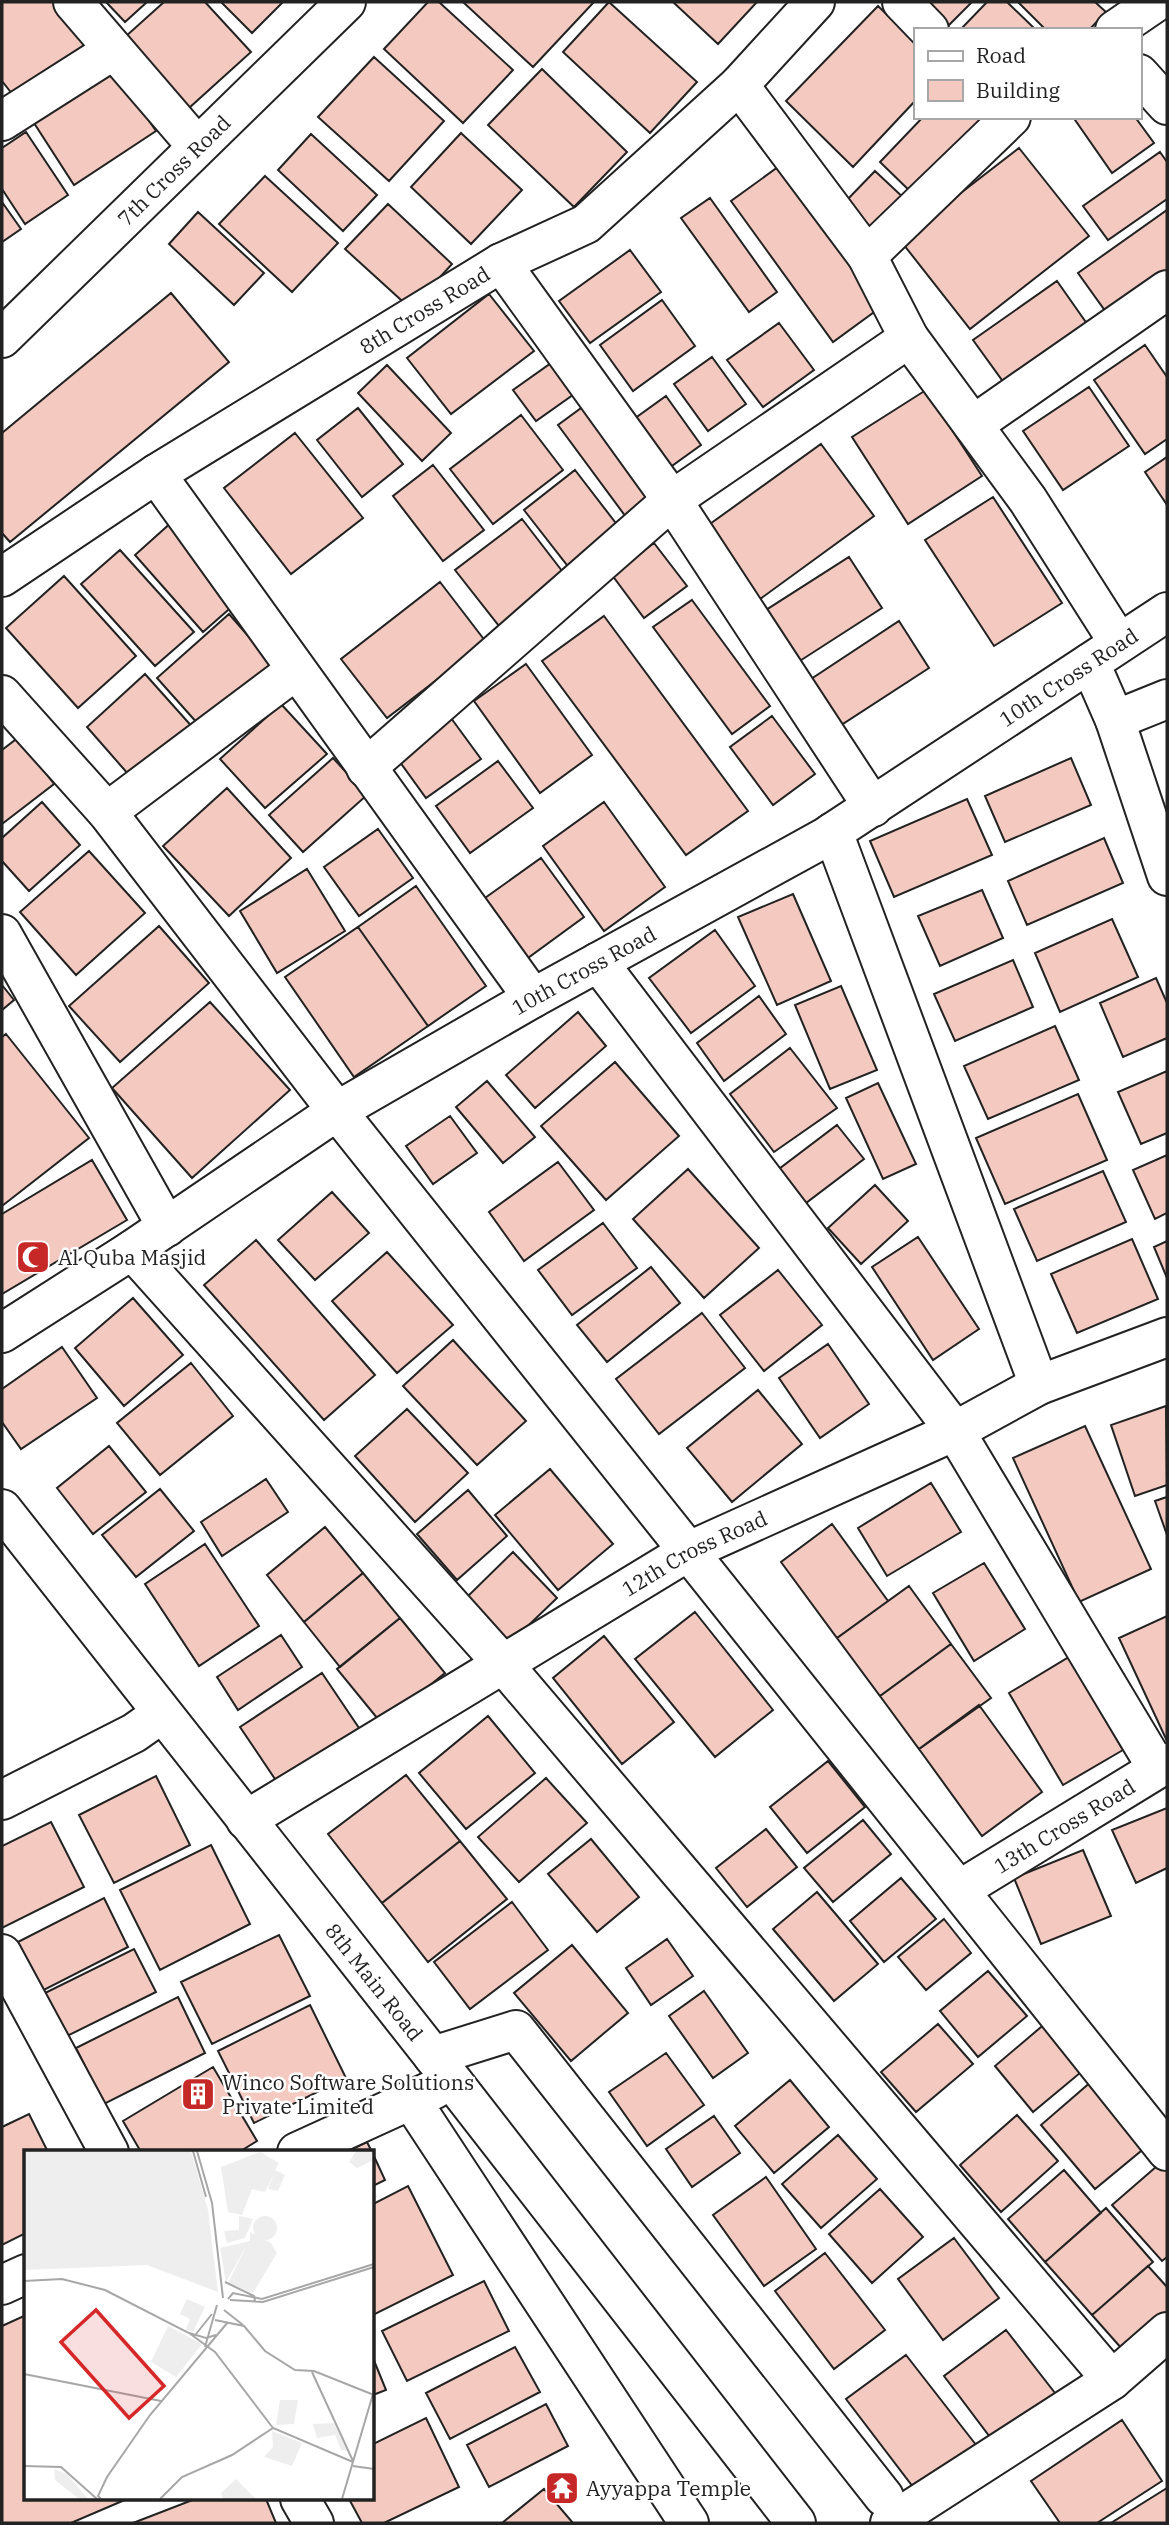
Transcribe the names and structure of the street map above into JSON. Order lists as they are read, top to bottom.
{
  "streets": {
    "street": [
      "7th Cross Road",
      "8th Cross Road",
      "10th Cross Road",
      "12th Cross Road",
      "13th Cross Road",
      "8th Main Road"
    ]
  },
  "crossings": [
    ["12th Cross Road", "8th Main Road"]
  ],
  "places": {
    "mosque": ["Al Quba Masjid"],
    "building": ["Winco Software Solutions Private Limited"],
    "temple": ["Ayyappa Temple"]
  },
  "legend": ["Road", "Building"]
}
